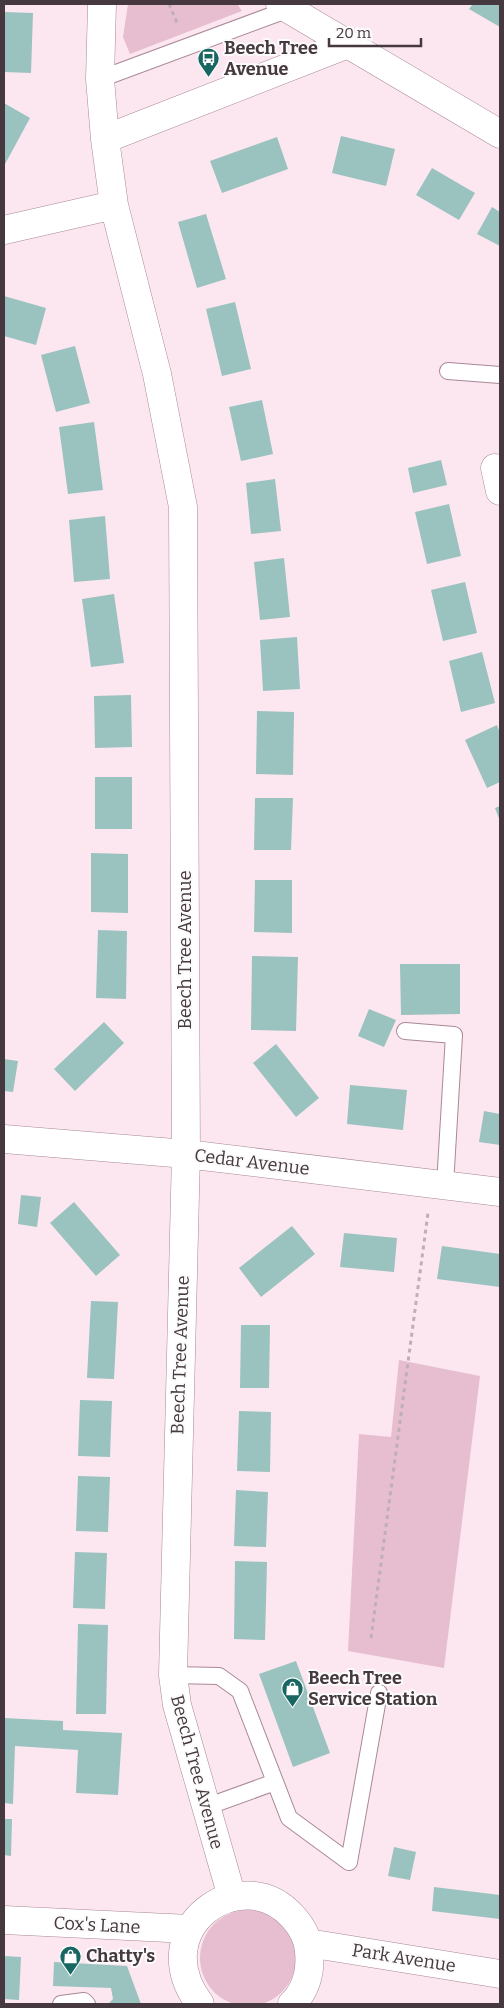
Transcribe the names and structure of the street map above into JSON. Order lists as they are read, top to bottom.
{
  "streets": {
    "street": [
      "Beech Tree Avenue",
      "Cedar Avenue",
      "Cox's Lane",
      "Park Avenue"
    ]
  },
  "crossings": [
    ["Beech Tree Avenue", "Cedar Avenue"]
  ],
  "places": {
    "bus stop": ["Beech Tree Avenue"],
    "shop": ["Beech Tree Service Station", "Chatty's"]
  },
  "scale_bar": "20 m"
}
